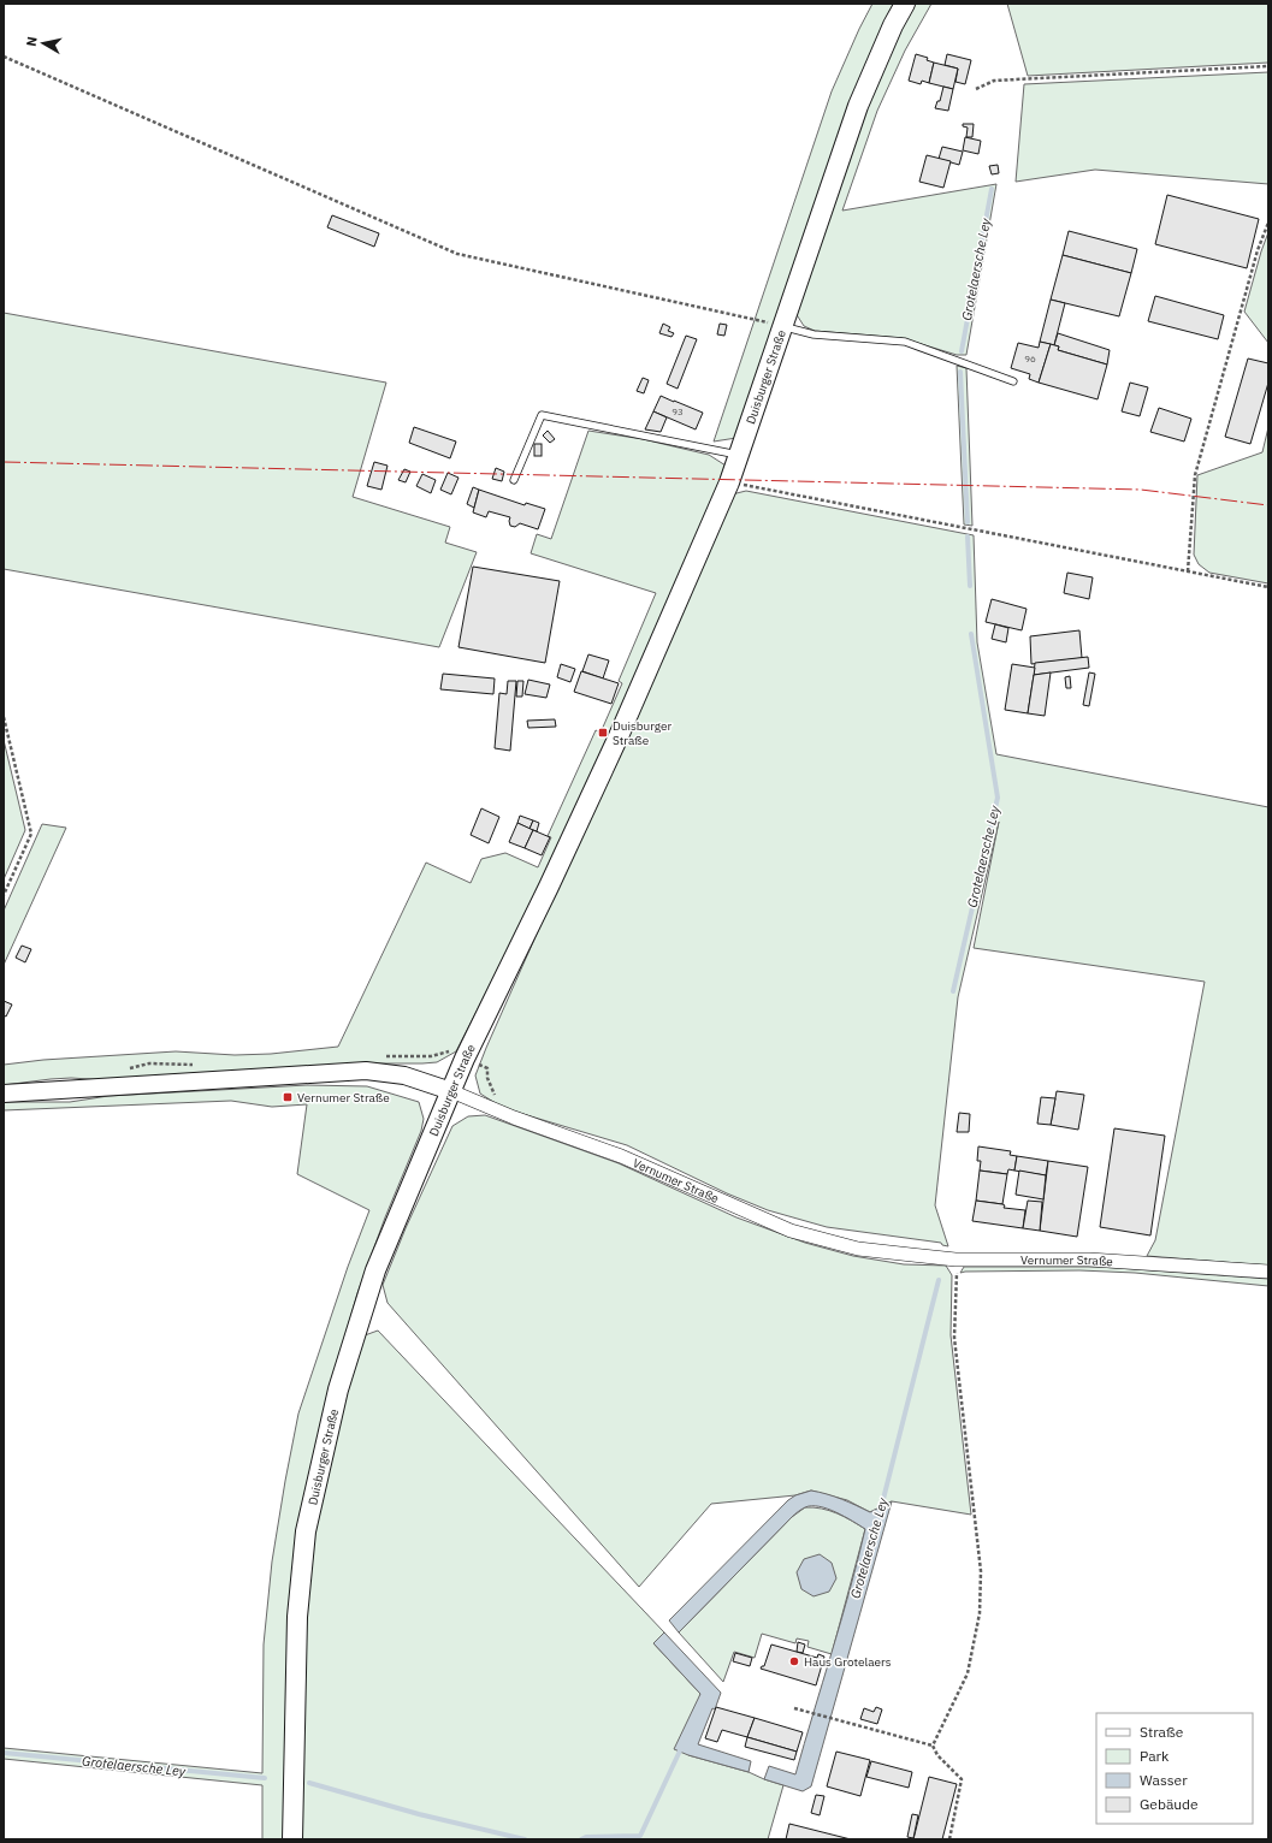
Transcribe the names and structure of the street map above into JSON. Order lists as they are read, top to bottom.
{
  "streets": {
    "main road": ["Duisburger Straße"],
    "street": ["Vernumer Straße"]
  },
  "crossings": [
    ["Duisburger Straße", "Vernumer Straße"]
  ],
  "water": ["Grotelaersche Ley"],
  "places": {
    "transit": ["Duisburger Straße", "Vernumer Straße"],
    "other": ["Haus Grotelaers"]
  },
  "house_numbers": ["96", "93"],
  "legend": [
    "Straße",
    "Park",
    "Wasser",
    "Gebäude"
  ],
  "north": "left"
}
